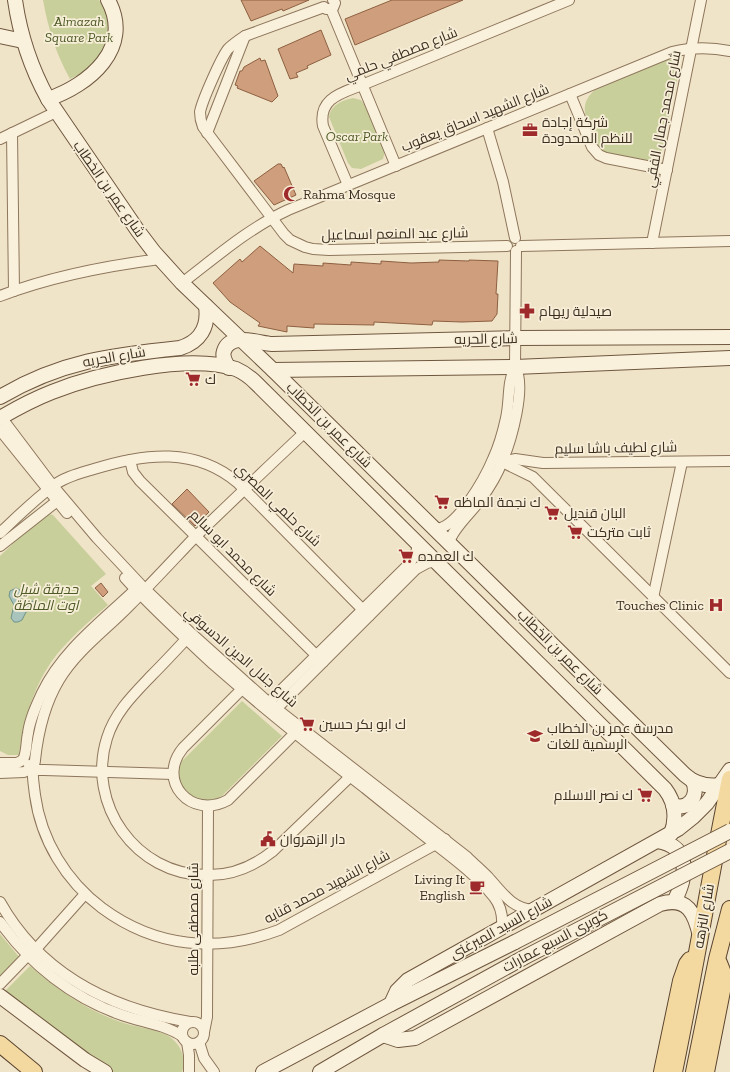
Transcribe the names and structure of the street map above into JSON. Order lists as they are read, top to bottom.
{
  "streets": {
    "main road": ["شارع النزهه"],
    "street": [
      "شارع مصطفي حلمي",
      "شارع الشهيد اسحاق يعقوب",
      "شارع محمد جمال الفقي",
      "شارع عمر بن الخطاب",
      "شارع عبد المنعم اسماعيل",
      "شارع الحريه",
      "شارع لطيف باشا سليم",
      "شارع حلمي المصري",
      "شارع محمد ابو سالم",
      "شارع جلال الدين الدسوقي",
      "شارع الشهيد محمد قنايه",
      "شارع مصطفى طلبه",
      "شارع السيد الميرغنى",
      "كوبرى السبع عمارات"
    ]
  },
  "crossings": [
    ["شارع مصطفي حلمي", "شارع الشهيد اسحاق يعقوب"],
    ["شارع الشهيد اسحاق يعقوب", "شارع محمد جمال الفقي"],
    ["شارع الشهيد اسحاق يعقوب", "شارع عمر بن الخطاب"],
    ["شارع الشهيد اسحاق يعقوب", "شارع عبد المنعم اسماعيل"],
    ["شارع محمد جمال الفقي", "شارع عبد المنعم اسماعيل"],
    ["شارع عمر بن الخطاب", "شارع الحريه"],
    ["شارع عمر بن الخطاب", "شارع النزهه"],
    ["شارع عمر بن الخطاب", "شارع السيد الميرغنى"],
    ["شارع الحريه", "شارع جلال الدين الدسوقي"],
    ["شارع حلمي المصري", "شارع محمد ابو سالم"],
    ["شارع حلمي المصري", "شارع جلال الدين الدسوقي"],
    ["شارع جلال الدين الدسوقي", "شارع الشهيد محمد قنايه"],
    ["شارع جلال الدين الدسوقي", "شارع السيد الميرغنى"],
    ["شارع الشهيد محمد قنايه", "شارع مصطفى طلبه"],
    ["شارع النزهه", "شارع السيد الميرغنى"],
    ["شارع السيد الميرغنى", "كوبرى السبع عمارات"]
  ],
  "parks": ["Almazah Square Park", "Oscar Park", "حديقة شيل اوت الماظة"],
  "places": {
    "office": ["شركة إجادة للنظم المحدودة"],
    "mosque": ["Rahma Mosque"],
    "pharmacy": ["صيدلية ريهام"],
    "supermarket": [
      "ك",
      "ك نجمة الماظه",
      "البان قنديل",
      "ثابت متركت",
      "ك العمده",
      "ك ابو بكر حسين",
      "ك نصر الاسلام"
    ],
    "hospital": ["Touches Clinic"],
    "school or university": ["مدرسة عمر بن الخطاب الرسمية للغات"],
    "public building": ["دار الزهروان"],
    "cafe": ["Living It English"]
  }
}
